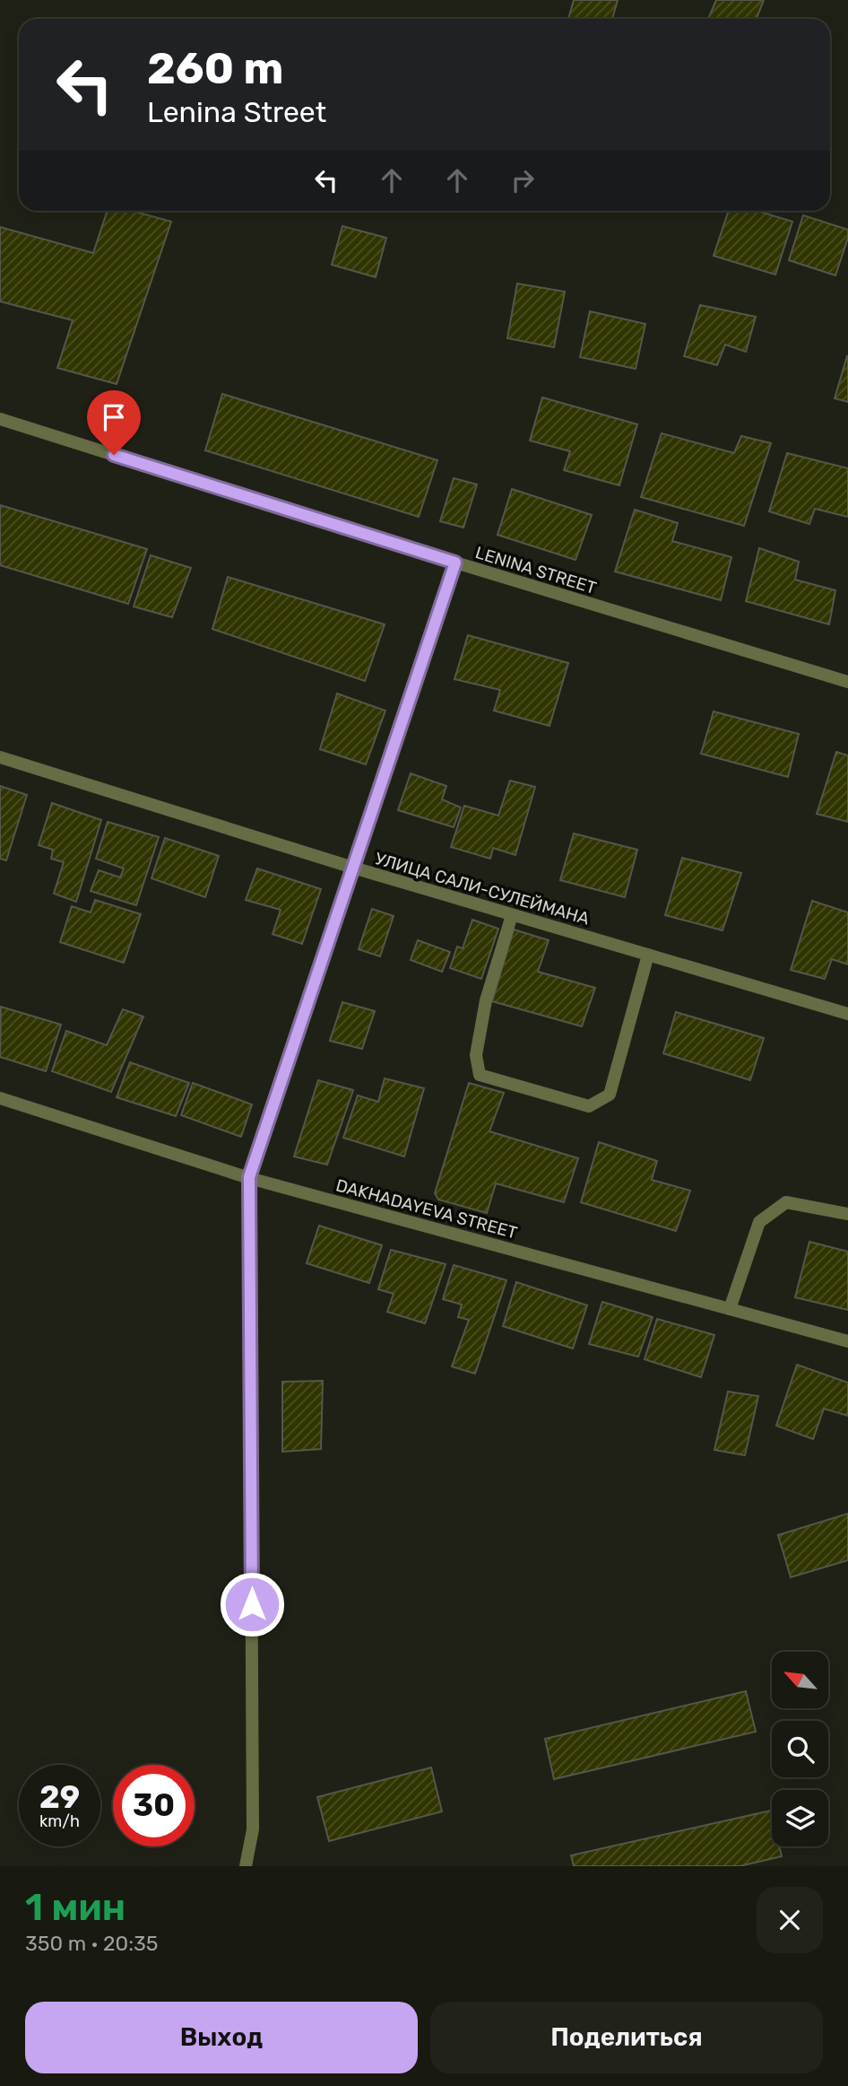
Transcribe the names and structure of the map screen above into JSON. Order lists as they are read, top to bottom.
{
  "streets": {
    "street": ["LENINA STREET", "УЛИЦА САЛИ-СУЛЕЙМАНА", "DAKHADAYEVA STREET"]
  },
  "north": "top left",
  "page": {
    "turn": ["260 m", "Lenina Street"],
    "speed": "29 km/h",
    "limit": "30",
    "heading": ["1 мин", "350 m · 20:35"],
    "buttons": ["Выход", "Поделиться"]
  }
}
